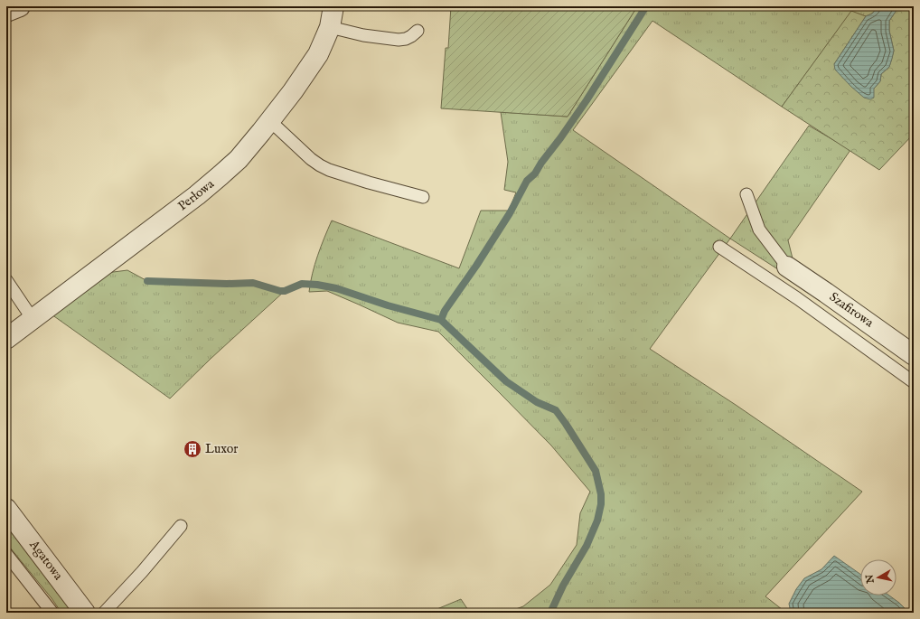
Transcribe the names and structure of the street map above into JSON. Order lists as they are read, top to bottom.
{
  "streets": {
    "street": ["Perłowa", "Szafirowa", "Agatowa"]
  },
  "places": {
    "building": ["Luxor"]
  },
  "north": "left"
}
